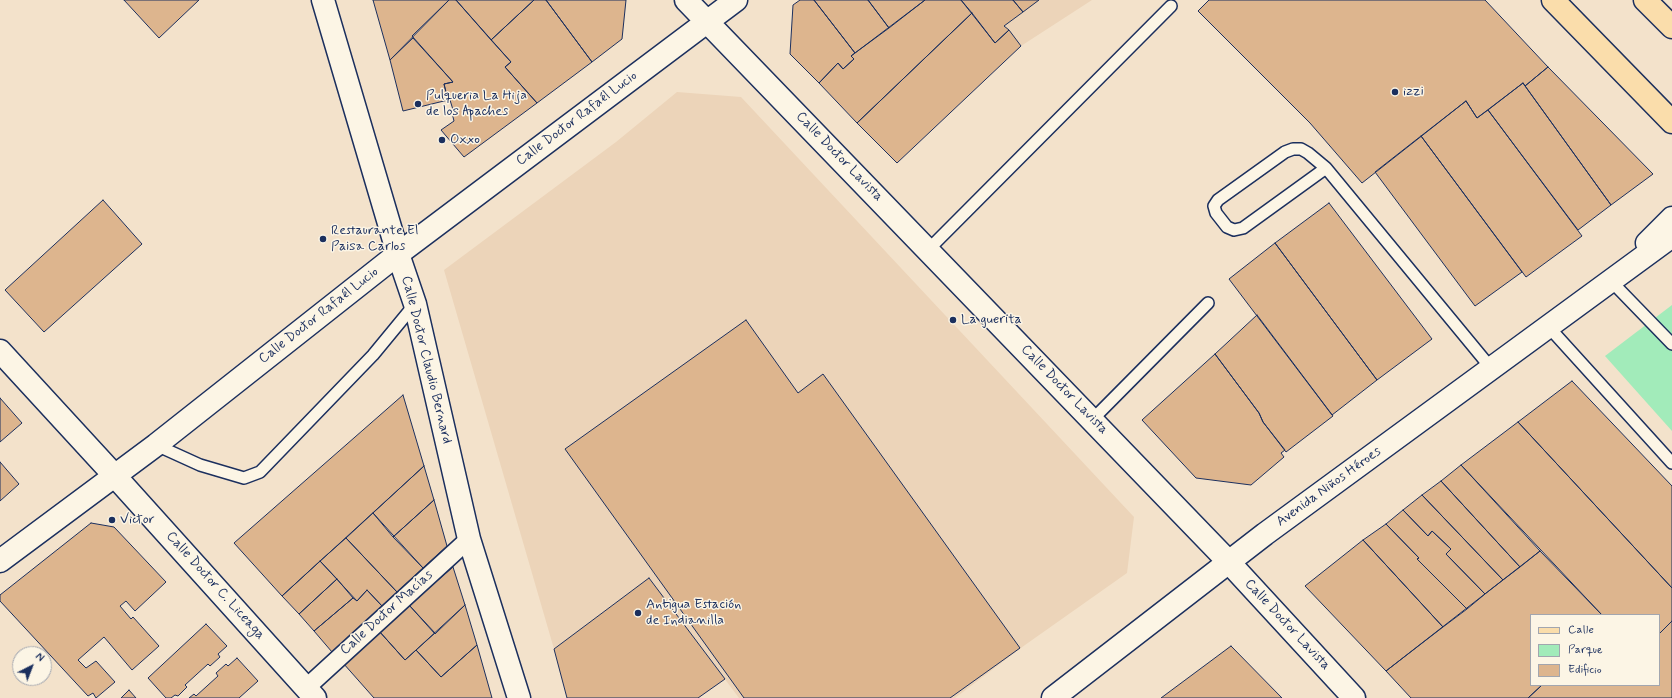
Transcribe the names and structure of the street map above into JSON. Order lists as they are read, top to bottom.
{
  "streets": {
    "street": [
      "Calle Doctor Rafaél Lucio",
      "Calle Doctor Lavista",
      "Calle Doctor Claudio Bernard",
      "Avenida Niños Héroes",
      "Calle Doctor C. Liceaga",
      "Calle Doctor Macías"
    ]
  },
  "crossings": [
    ["Calle Doctor Rafaél Lucio", "Calle Doctor Lavista"],
    ["Calle Doctor Rafaél Lucio", "Calle Doctor Claudio Bernard"],
    ["Calle Doctor Rafaél Lucio", "Calle Doctor C. Liceaga"],
    ["Calle Doctor Lavista", "Avenida Niños Héroes"],
    ["Calle Doctor Claudio Bernard", "Calle Doctor Macías"],
    ["Calle Doctor C. Liceaga", "Calle Doctor Macías"]
  ],
  "places": [
    "izzi",
    "Pulqueria La Hija de los Apaches",
    "Oxxo",
    "Restaurante El Paisa Carlos",
    "La guerita",
    "Victor",
    "Antigua Estación de Indianilla"
  ],
  "legend": ["Calle", "Parque", "Edificio"],
  "north": "top right"
}
